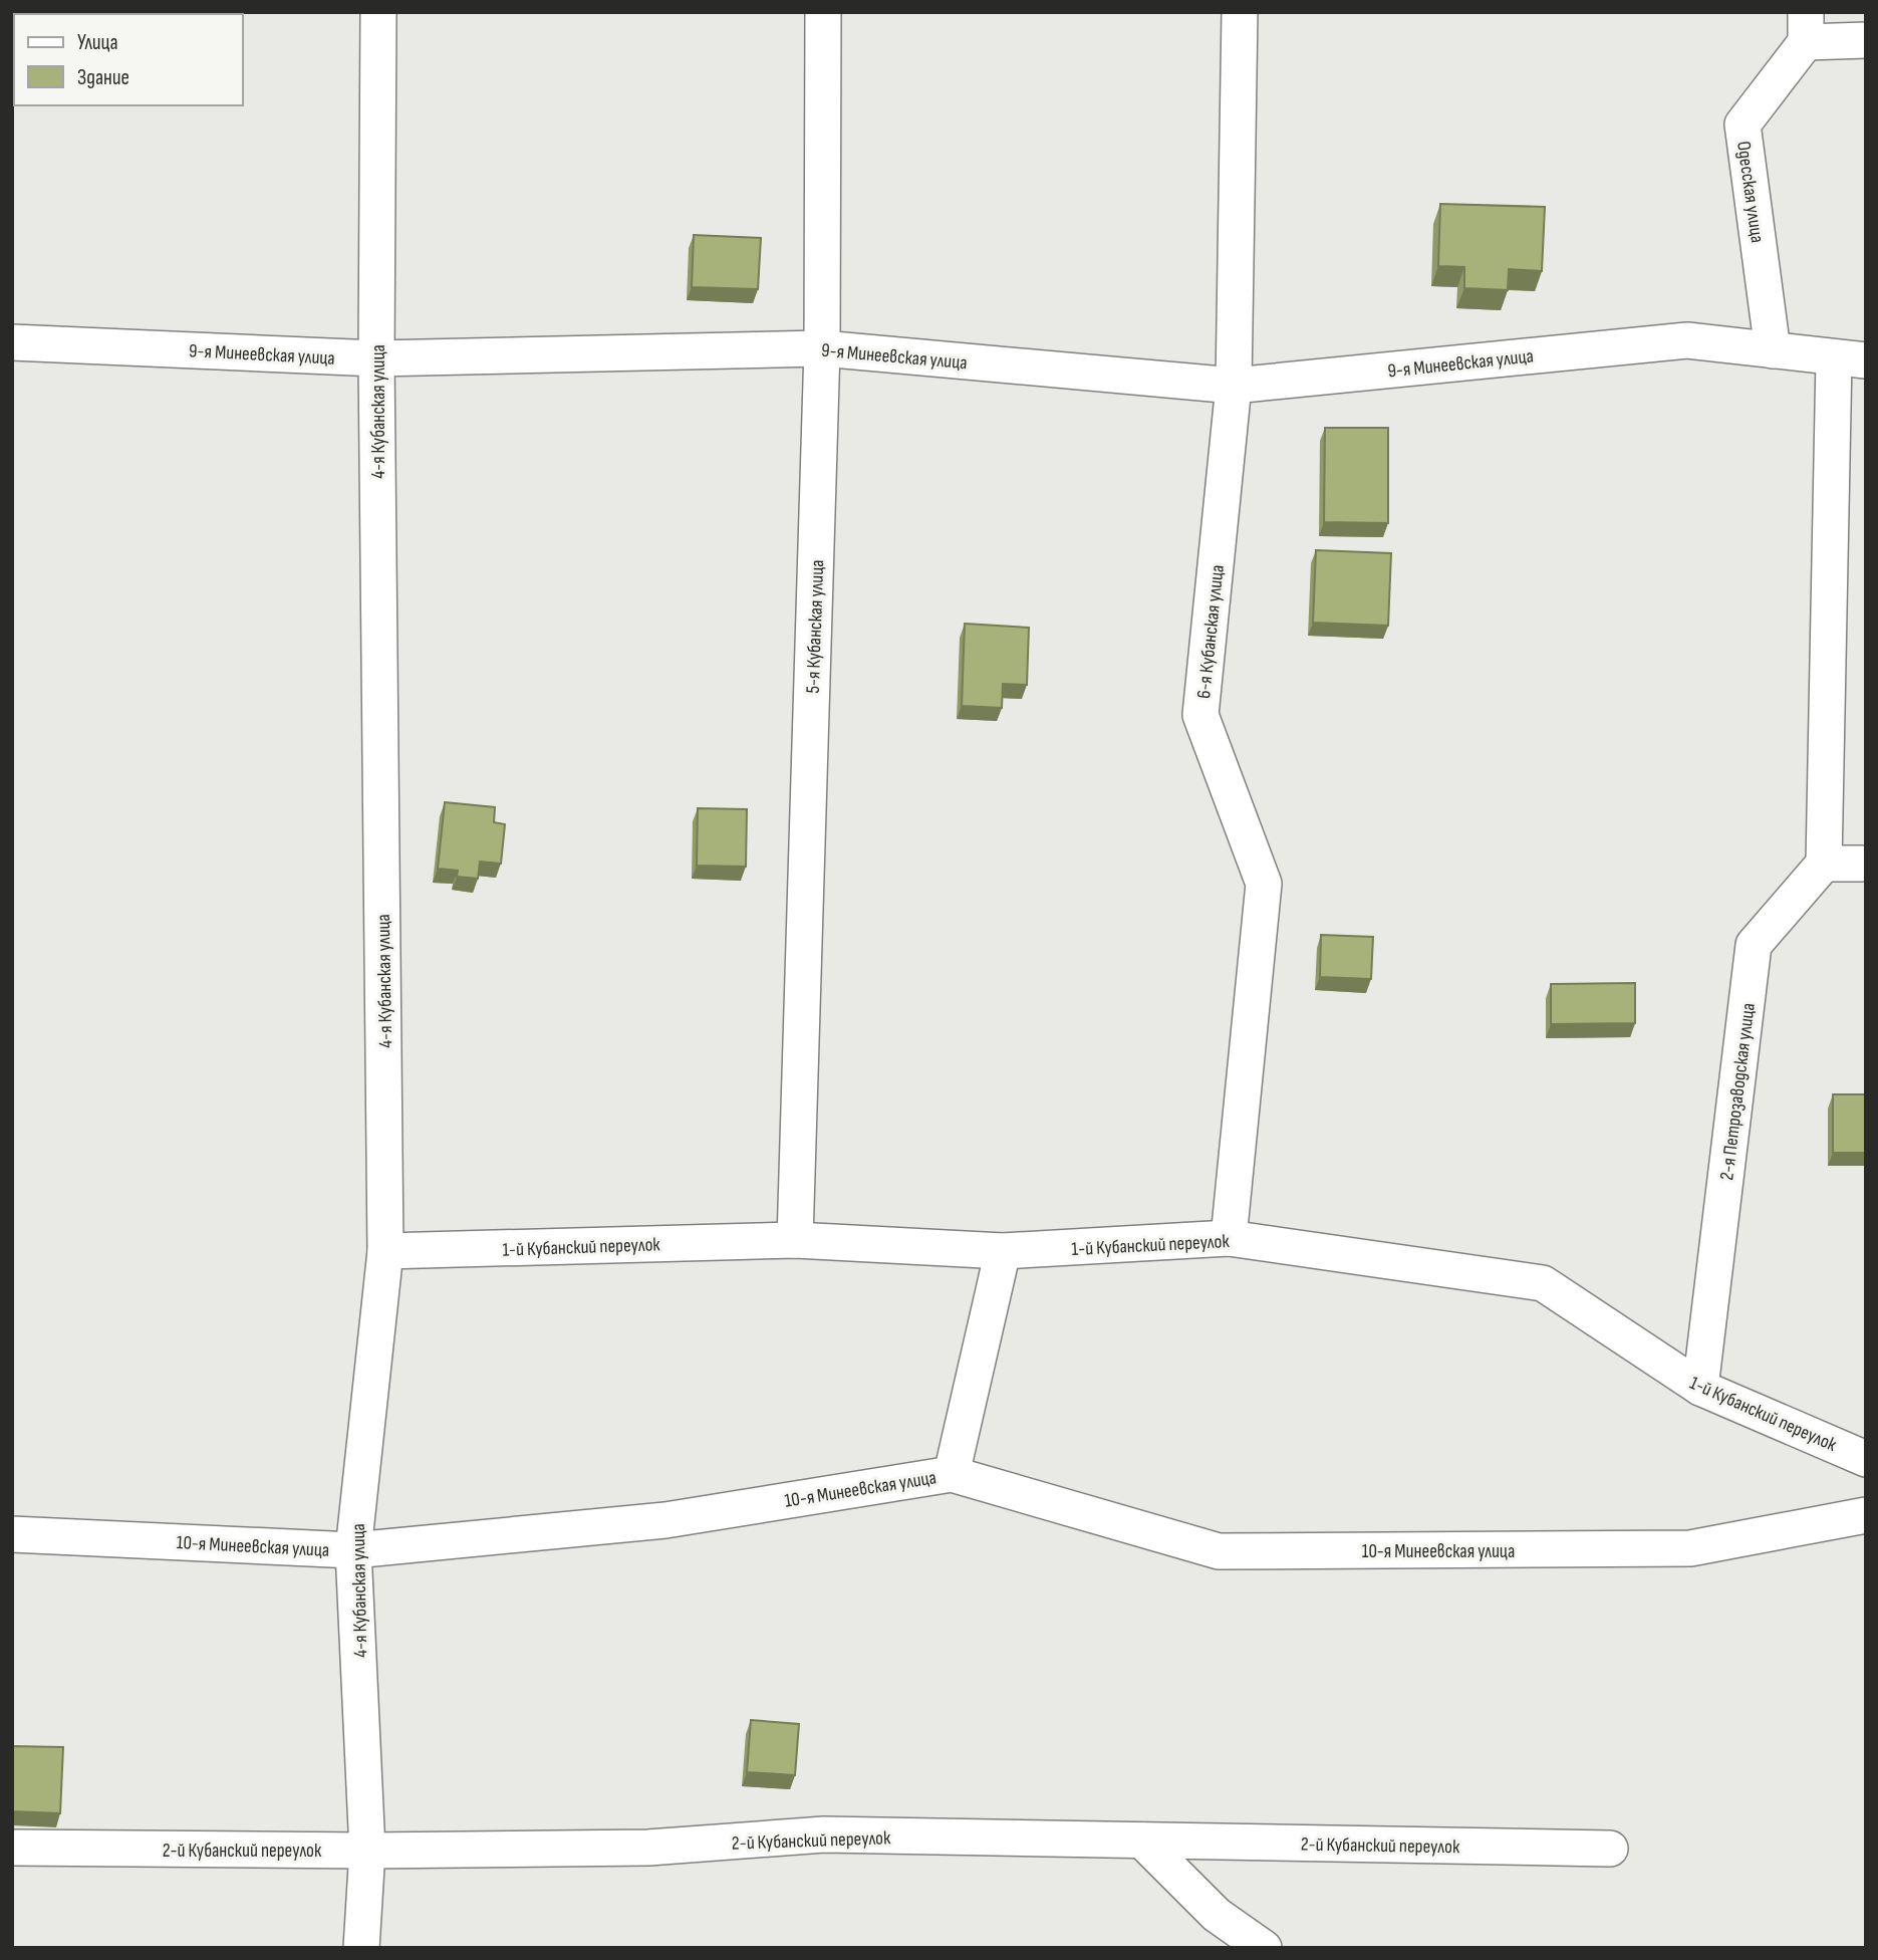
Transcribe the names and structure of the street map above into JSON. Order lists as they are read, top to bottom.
{
  "streets": {
    "street": [
      "Одесская улица",
      "9-я Минеевская улица",
      "4-я Кубанская улица",
      "5-я Кубанская улица",
      "6-я Кубанская улица",
      "2-я Петрозаводская улица",
      "1-й Кубанский переулок",
      "10-я Минеевская улица",
      "2-й Кубанский переулок"
    ]
  },
  "crossings": [
    ["Одесская улица", "9-я Минеевская улица"],
    ["9-я Минеевская улица", "4-я Кубанская улица"],
    ["9-я Минеевская улица", "5-я Кубанская улица"],
    ["9-я Минеевская улица", "6-я Кубанская улица"],
    ["4-я Кубанская улица", "1-й Кубанский переулок"],
    ["4-я Кубанская улица", "10-я Минеевская улица"],
    ["4-я Кубанская улица", "2-й Кубанский переулок"],
    ["5-я Кубанская улица", "1-й Кубанский переулок"],
    ["6-я Кубанская улица", "1-й Кубанский переулок"],
    ["2-я Петрозаводская улица", "1-й Кубанский переулок"]
  ],
  "legend": ["Улица", "Здание"]
}
